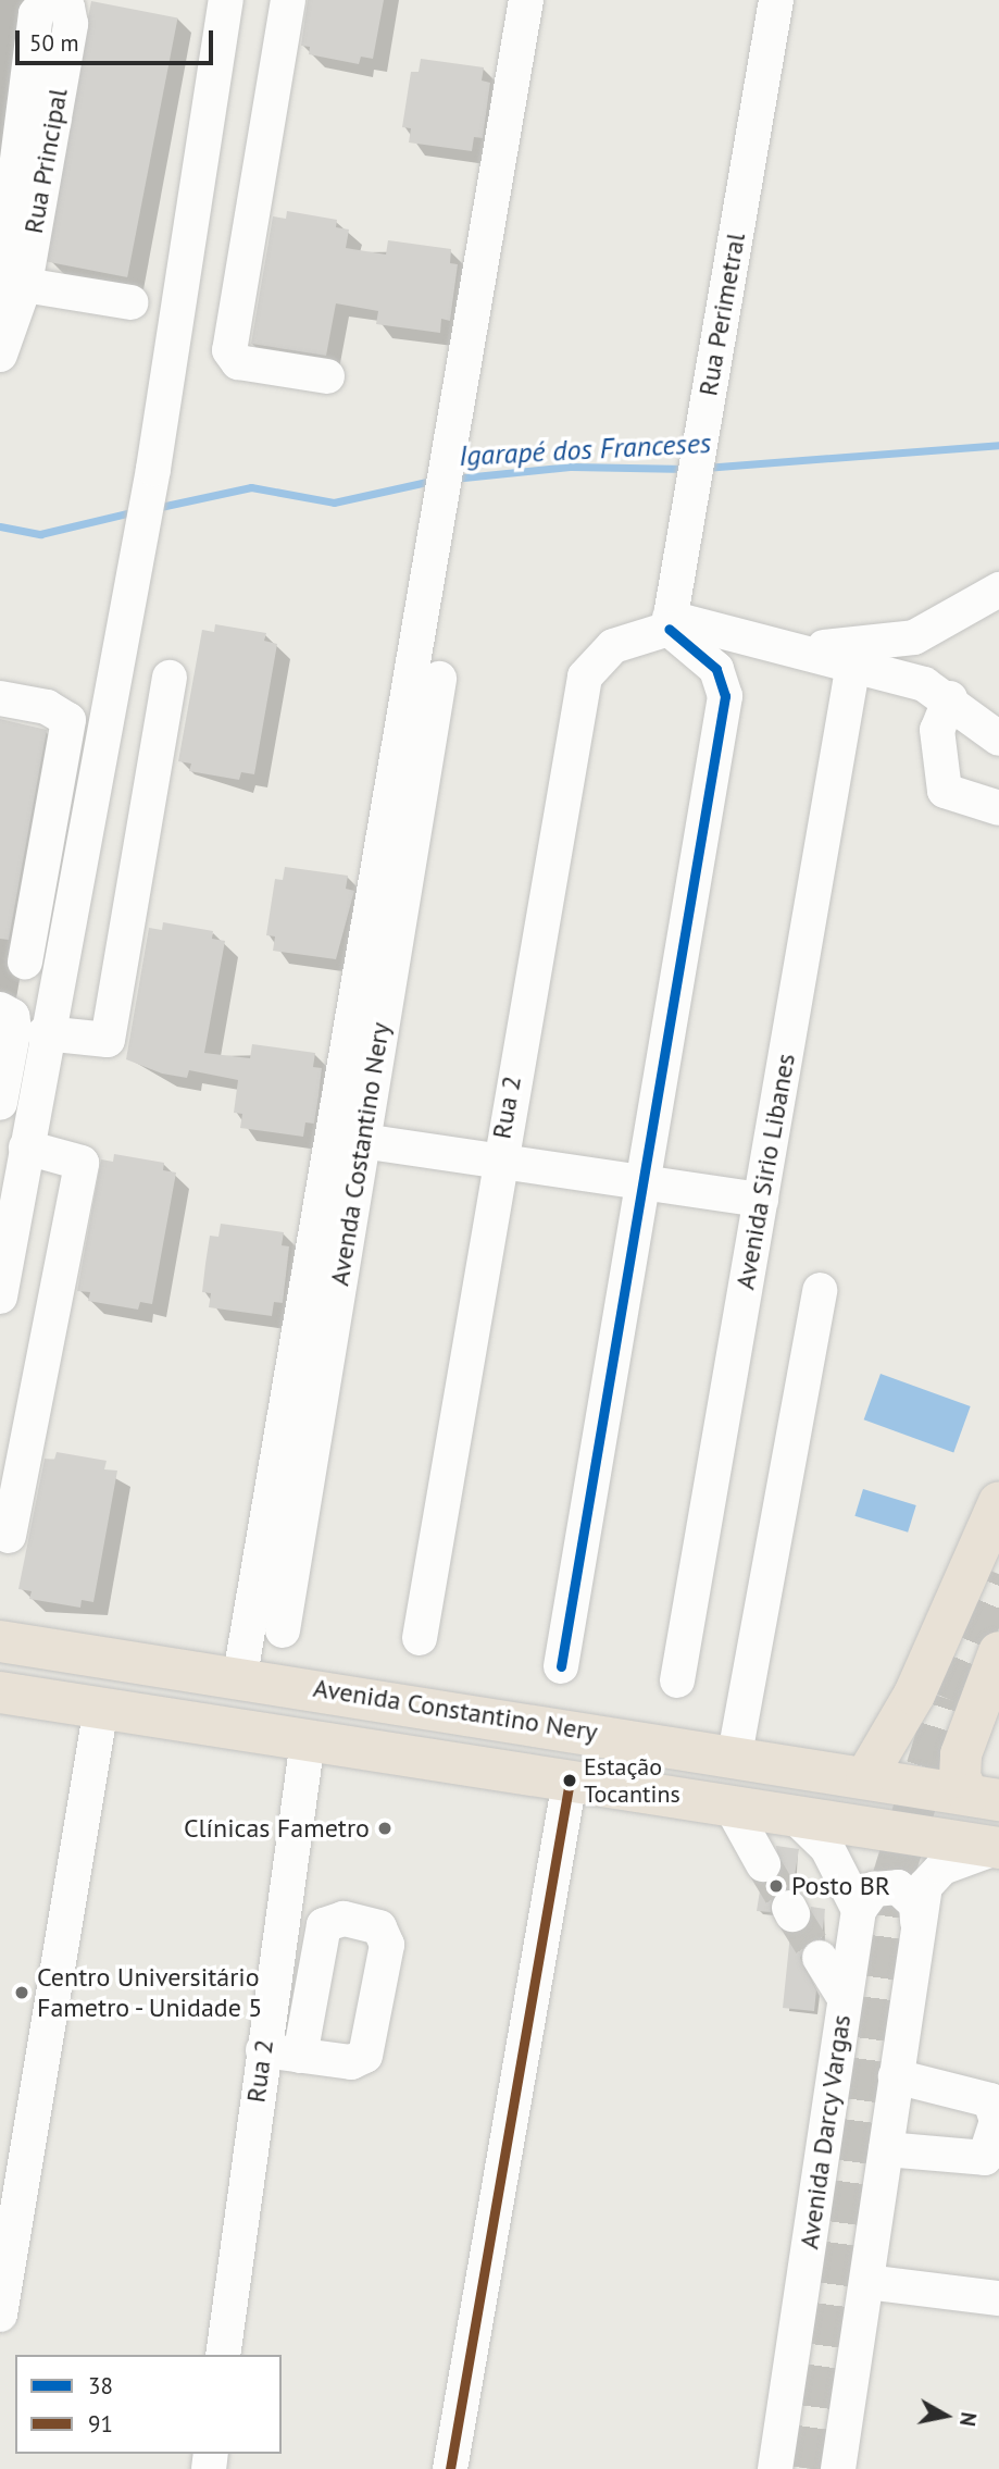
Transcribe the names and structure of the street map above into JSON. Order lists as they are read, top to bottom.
{
  "streets": {
    "highway": ["Avenida Constantino Nery"],
    "street": [
      "Rua Principal",
      "Rua Perimetral",
      "Rua 2",
      "Avenda Costantino Nery",
      "Avenida Sirio Libanes",
      "Avenida Darcy Vargas"
    ]
  },
  "crossings": [
    ["Rua Perimetral", "Rua 2"],
    ["Rua 2", "Avenida Constantino Nery"]
  ],
  "water": ["Igarapé dos Franceses"],
  "places": [
    "Estação Tocantins",
    "Clínicas Fametro",
    "Posto BR",
    "Centro Universitário Fametro - Unidade 5"
  ],
  "lines": ["transit line 38", "transit line 91"],
  "legend": ["38", "91"],
  "scale_bar": "50 m",
  "north": "right"
}
